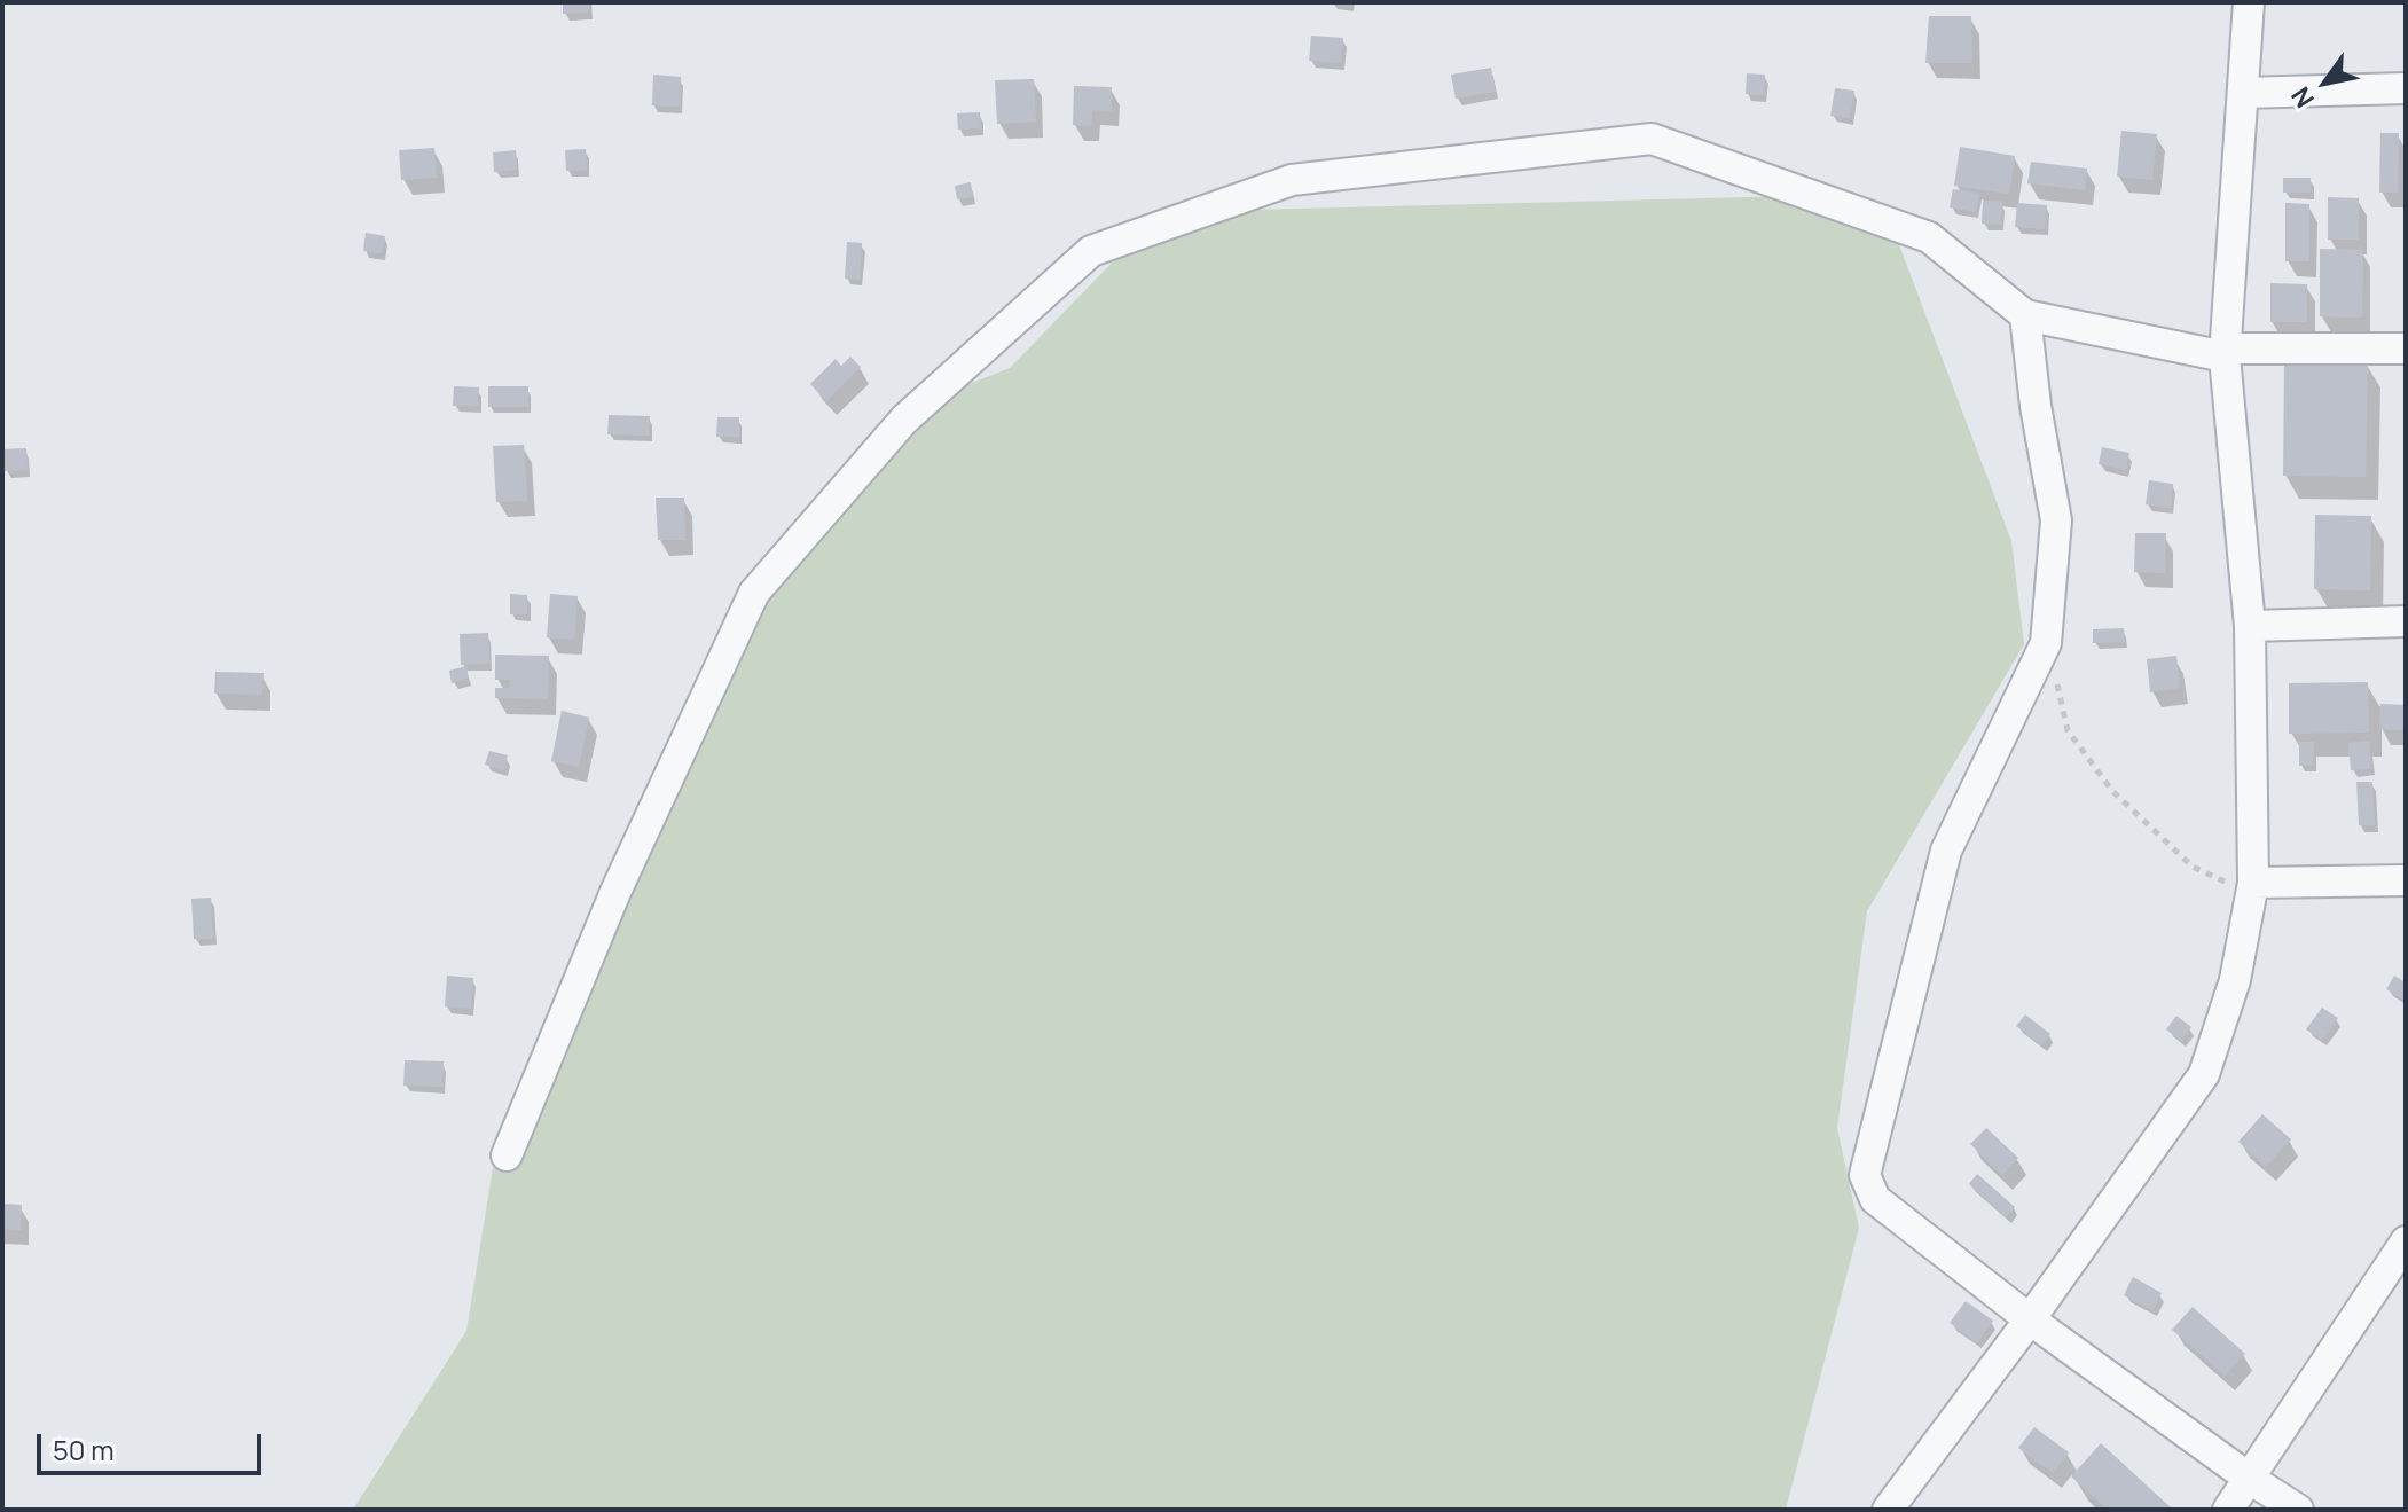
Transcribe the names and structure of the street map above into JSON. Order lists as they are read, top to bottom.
{
  "scale_bar": "50 m",
  "north": "bottom left"
}
